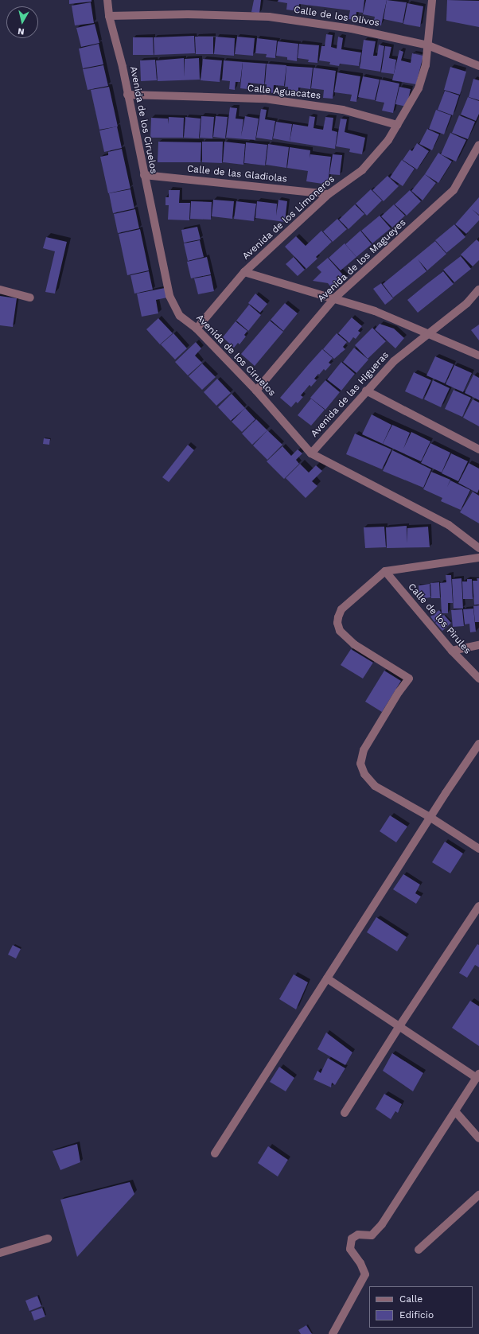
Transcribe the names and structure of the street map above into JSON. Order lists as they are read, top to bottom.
{
  "streets": {
    "street": [
      "Calle de los Olivos",
      "Calle Aguacates",
      "Avenida de los Ciruelos",
      "Calle de las Gladiolas",
      "Avenida de los Limoneros",
      "Avenida de los Magueyes",
      "Avenida de las Higueras",
      "Calle de los Pirules"
    ]
  },
  "crossings": [
    ["Calle de los Olivos", "Avenida de los Ciruelos"],
    ["Calle de los Olivos", "Avenida de los Limoneros"],
    ["Calle Aguacates", "Avenida de los Ciruelos"],
    ["Calle Aguacates", "Avenida de los Limoneros"],
    ["Avenida de los Ciruelos", "Calle de las Gladiolas"],
    ["Avenida de los Ciruelos", "Avenida de los Limoneros"],
    ["Avenida de los Ciruelos", "Avenida de los Magueyes"],
    ["Avenida de los Ciruelos", "Avenida de las Higueras"],
    ["Calle de las Gladiolas", "Avenida de los Limoneros"]
  ],
  "legend": ["Calle", "Edificio"],
  "north": "bottom"
}
